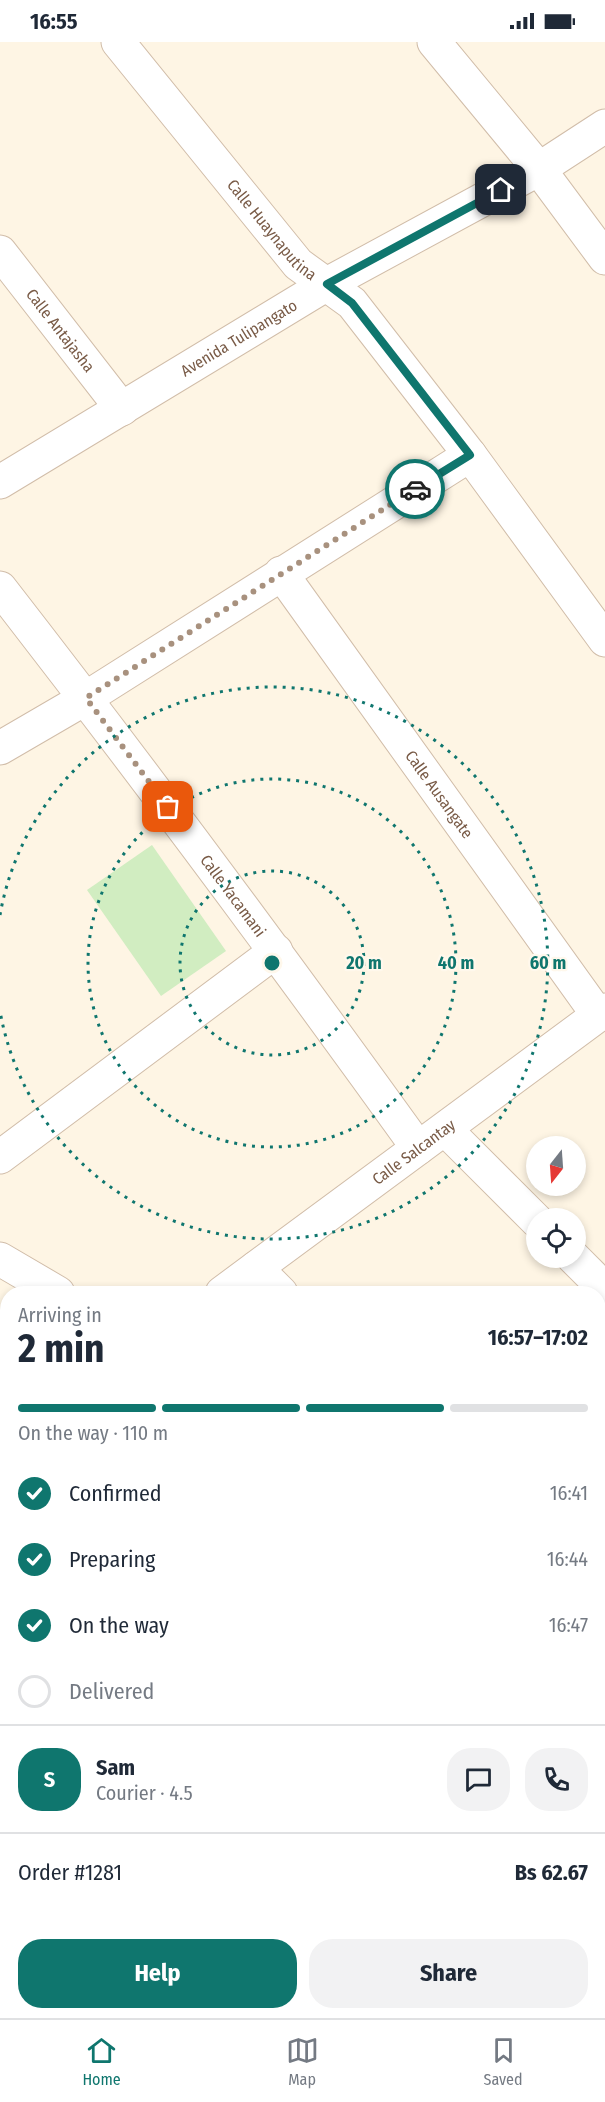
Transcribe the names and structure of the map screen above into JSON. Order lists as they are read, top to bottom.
{
  "streets": {
    "street": [
      "Calle Huaynaputina",
      "Calle Antajasha",
      "Avenida Tulipangato",
      "Calle Ausangate",
      "Calle Yacamani",
      "Calle Salcantay"
    ]
  },
  "crossings": [
    ["Calle Huaynaputina", "Avenida Tulipangato"],
    ["Calle Antajasha", "Avenida Tulipangato"],
    ["Calle Ausangate", "Calle Salcantay"],
    ["Calle Yacamani", "Calle Salcantay"]
  ],
  "north": "bottom",
  "page": {
    "status": "16:55",
    "heading": ["2 min", "Arriving in", "16:57–17:02"],
    "panel": [
      "Sam",
      "Courier · 4.5",
      "Order #1281",
      "Bs 62.67"
    ],
    "bar": "On the way · 110 m",
    "list": [
      ["Confirmed", "16:41"],
      ["Preparing", "16:44"],
      ["On the way", "16:47"],
      "Delivered"
    ],
    "round": "S",
    "buttons": ["Help", "Share"],
    "tabs": ["Home", "Map", "Saved"]
  },
  "rings": ["20 m", "40 m", "60 m"]
}
